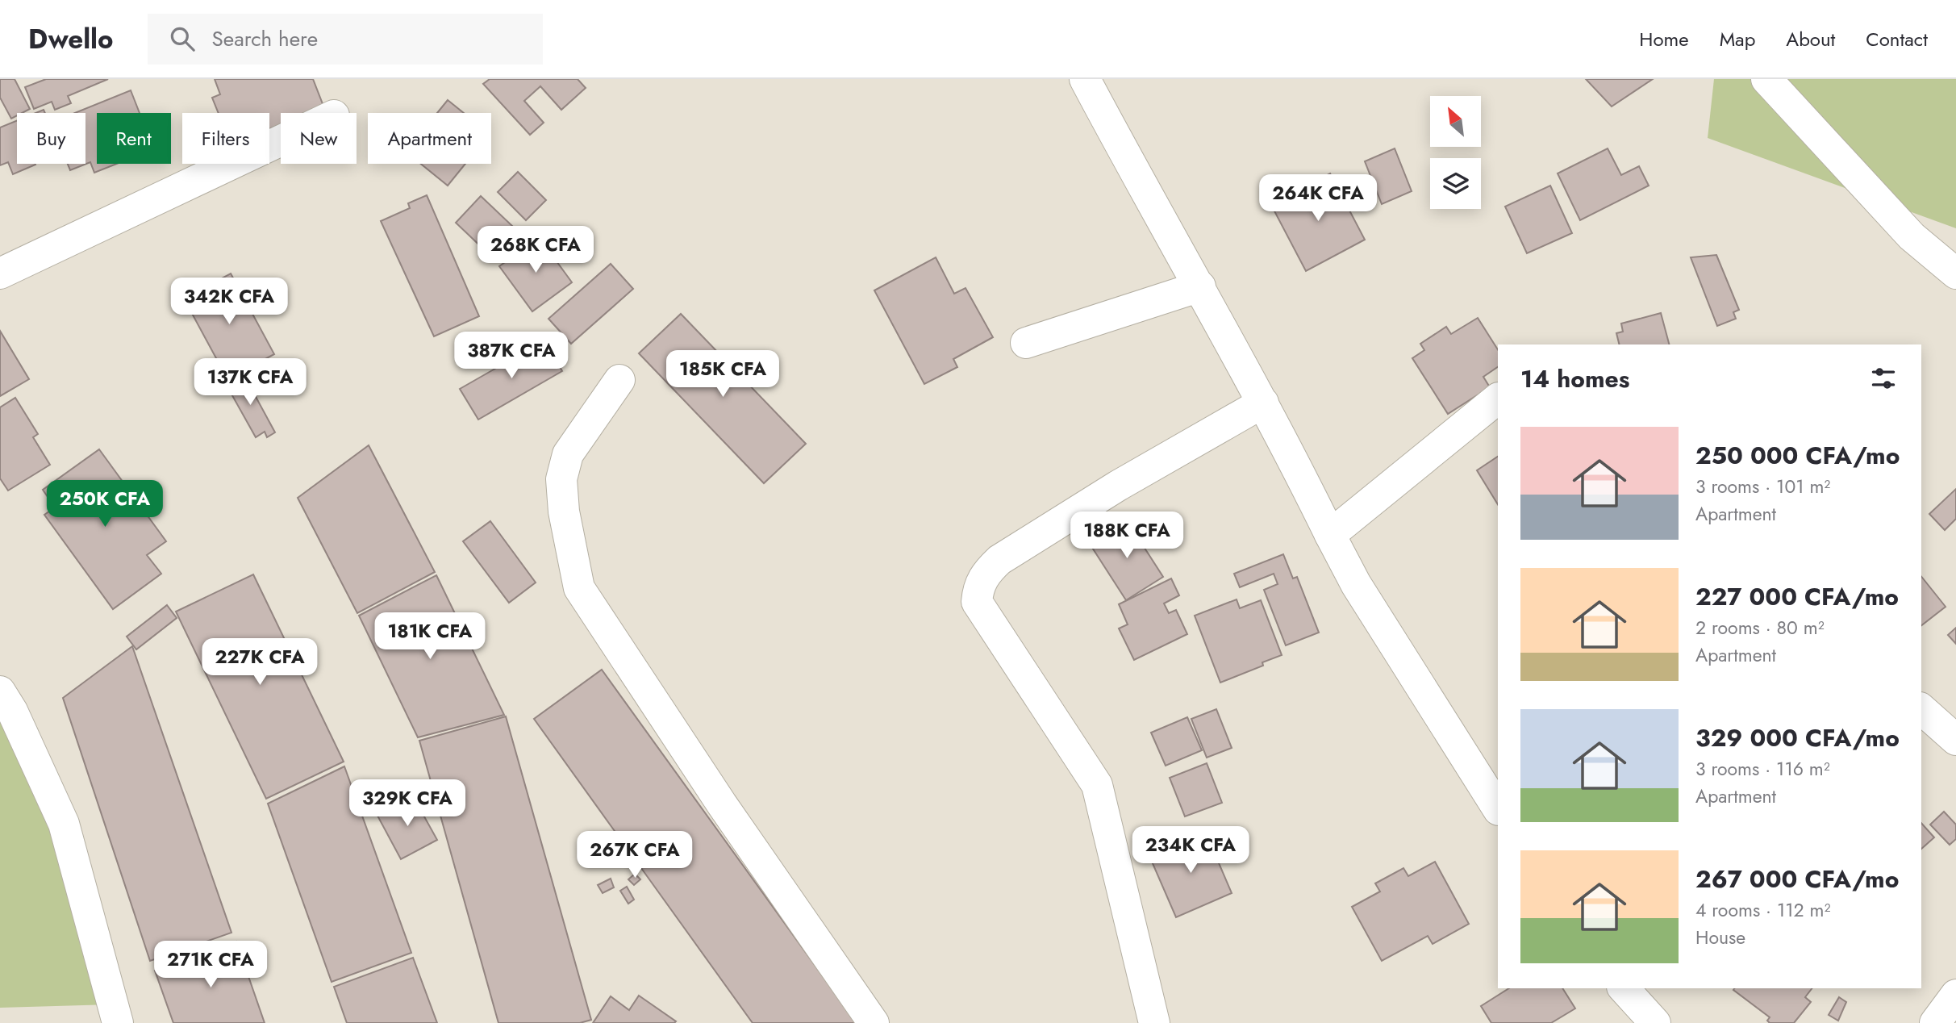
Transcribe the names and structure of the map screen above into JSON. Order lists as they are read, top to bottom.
{
  "north": "top left",
  "page": {
    "header": "Dwello",
    "search": "Search here",
    "nav": [
      "Home",
      "Map",
      "About",
      "Contact"
    ],
    "chip": [
      "Buy",
      "Rent",
      "Filters",
      "New",
      "Apartment"
    ],
    "price": [
      "264K CFA",
      "268K CFA",
      "342K CFA",
      "387K CFA",
      "185K CFA",
      "137K CFA",
      "250K CFA",
      "188K CFA",
      "181K CFA",
      "227K CFA",
      "329K CFA",
      "234K CFA",
      "267K CFA",
      "271K CFA"
    ],
    "heading": "14 homes",
    "list": [
      {
        "name": "250 000 CFA/mo",
        "note": "3 rooms · 101 m² · Apartment"
      },
      {
        "name": "227 000 CFA/mo",
        "note": "2 rooms · 80 m² · Apartment"
      },
      {
        "name": "329 000 CFA/mo",
        "note": "3 rooms · 116 m² · Apartment"
      },
      {
        "name": "267 000 CFA/mo",
        "note": "4 rooms · 112 m² · House"
      }
    ]
  }
}
